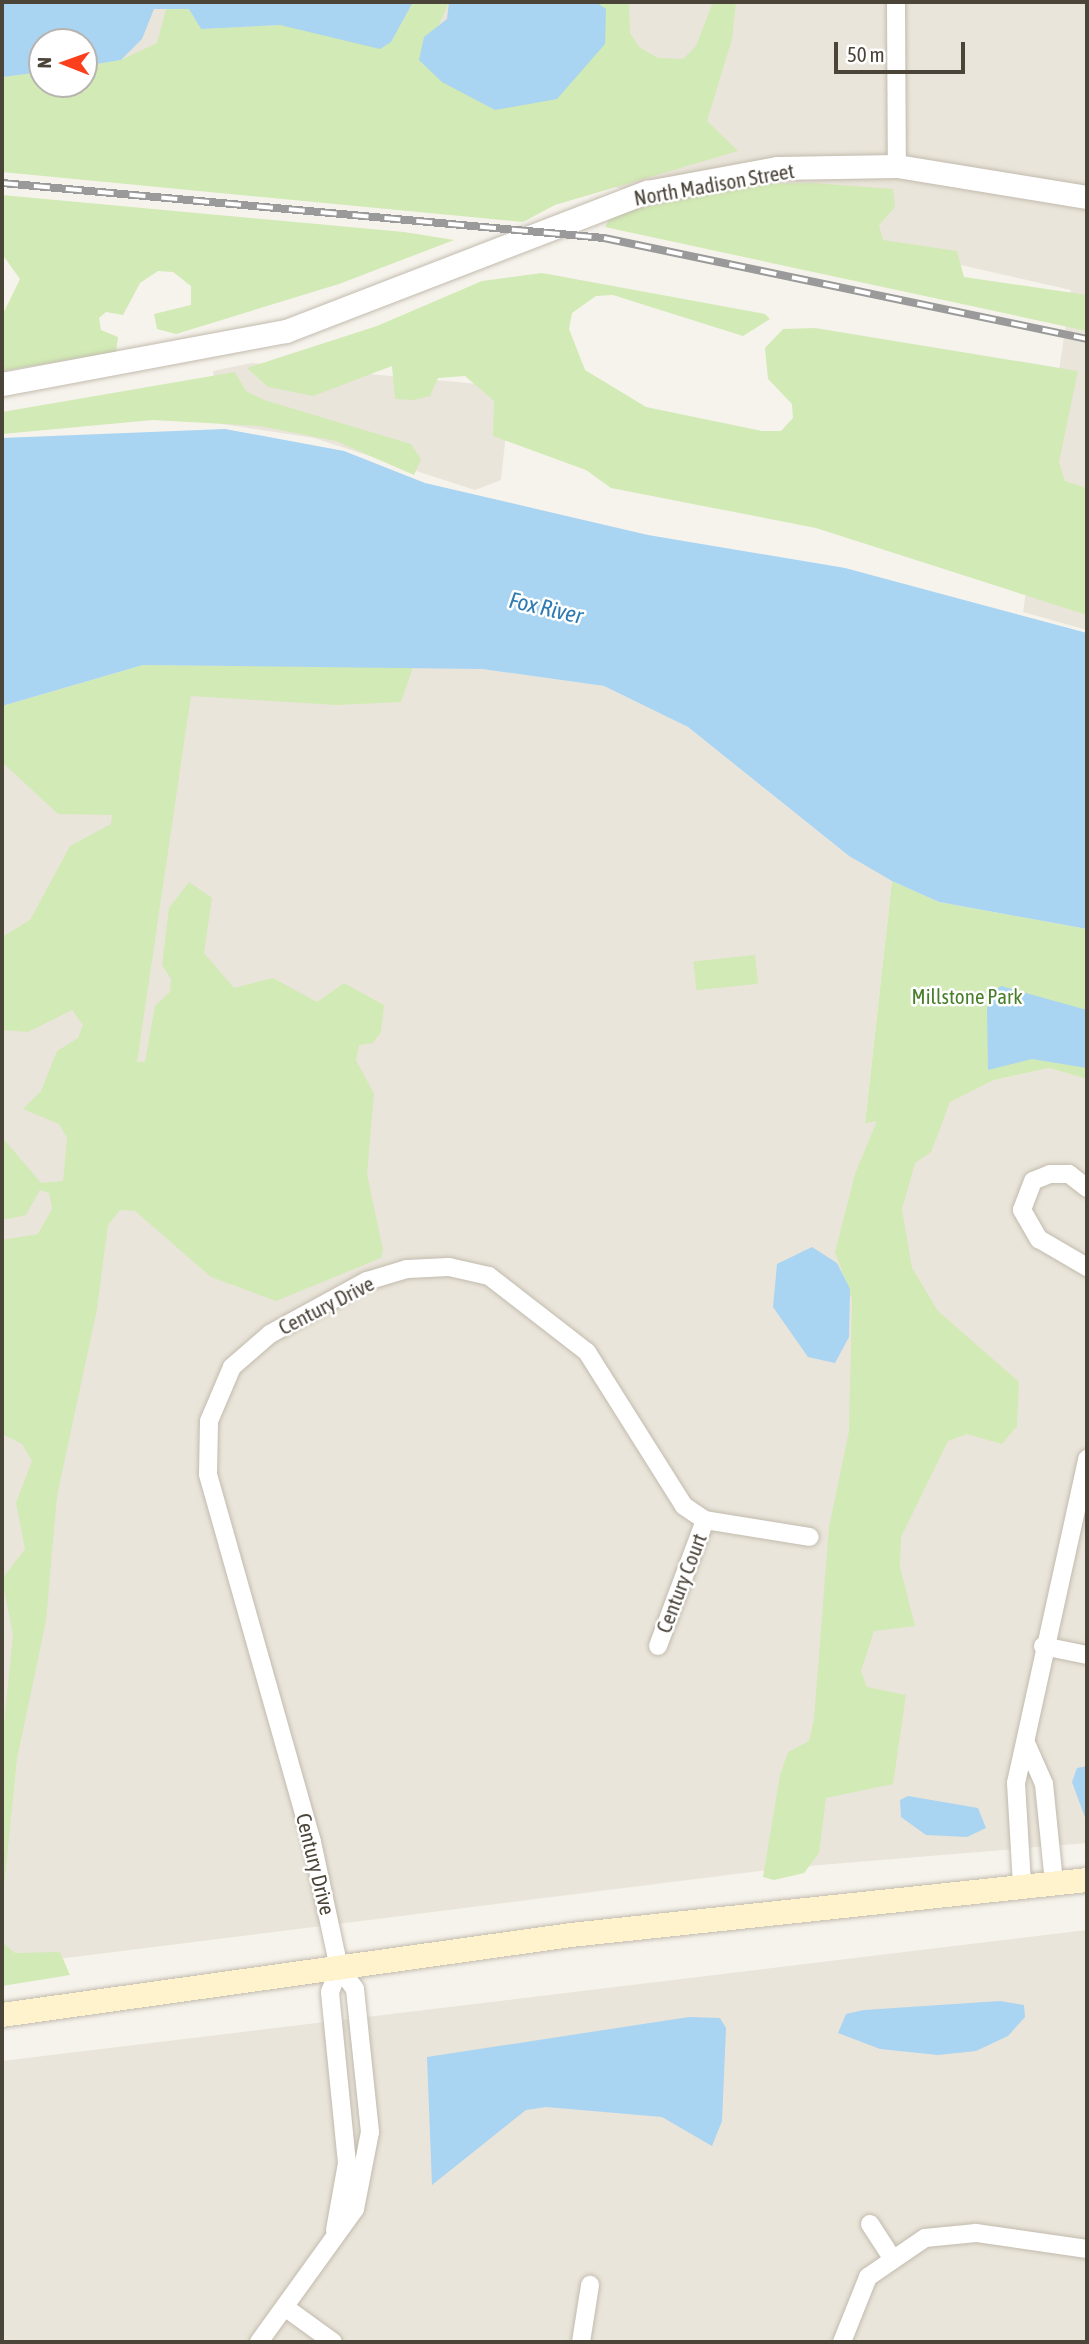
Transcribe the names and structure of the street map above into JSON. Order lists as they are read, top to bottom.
{
  "streets": {
    "street": ["North Madison Street", "Century Drive", "Century Court"]
  },
  "crossings": [
    ["Century Drive", "Century Court"]
  ],
  "water": ["Fox River"],
  "parks": ["Millstone Park"],
  "scale_bar": "50 m",
  "north": "left"
}
